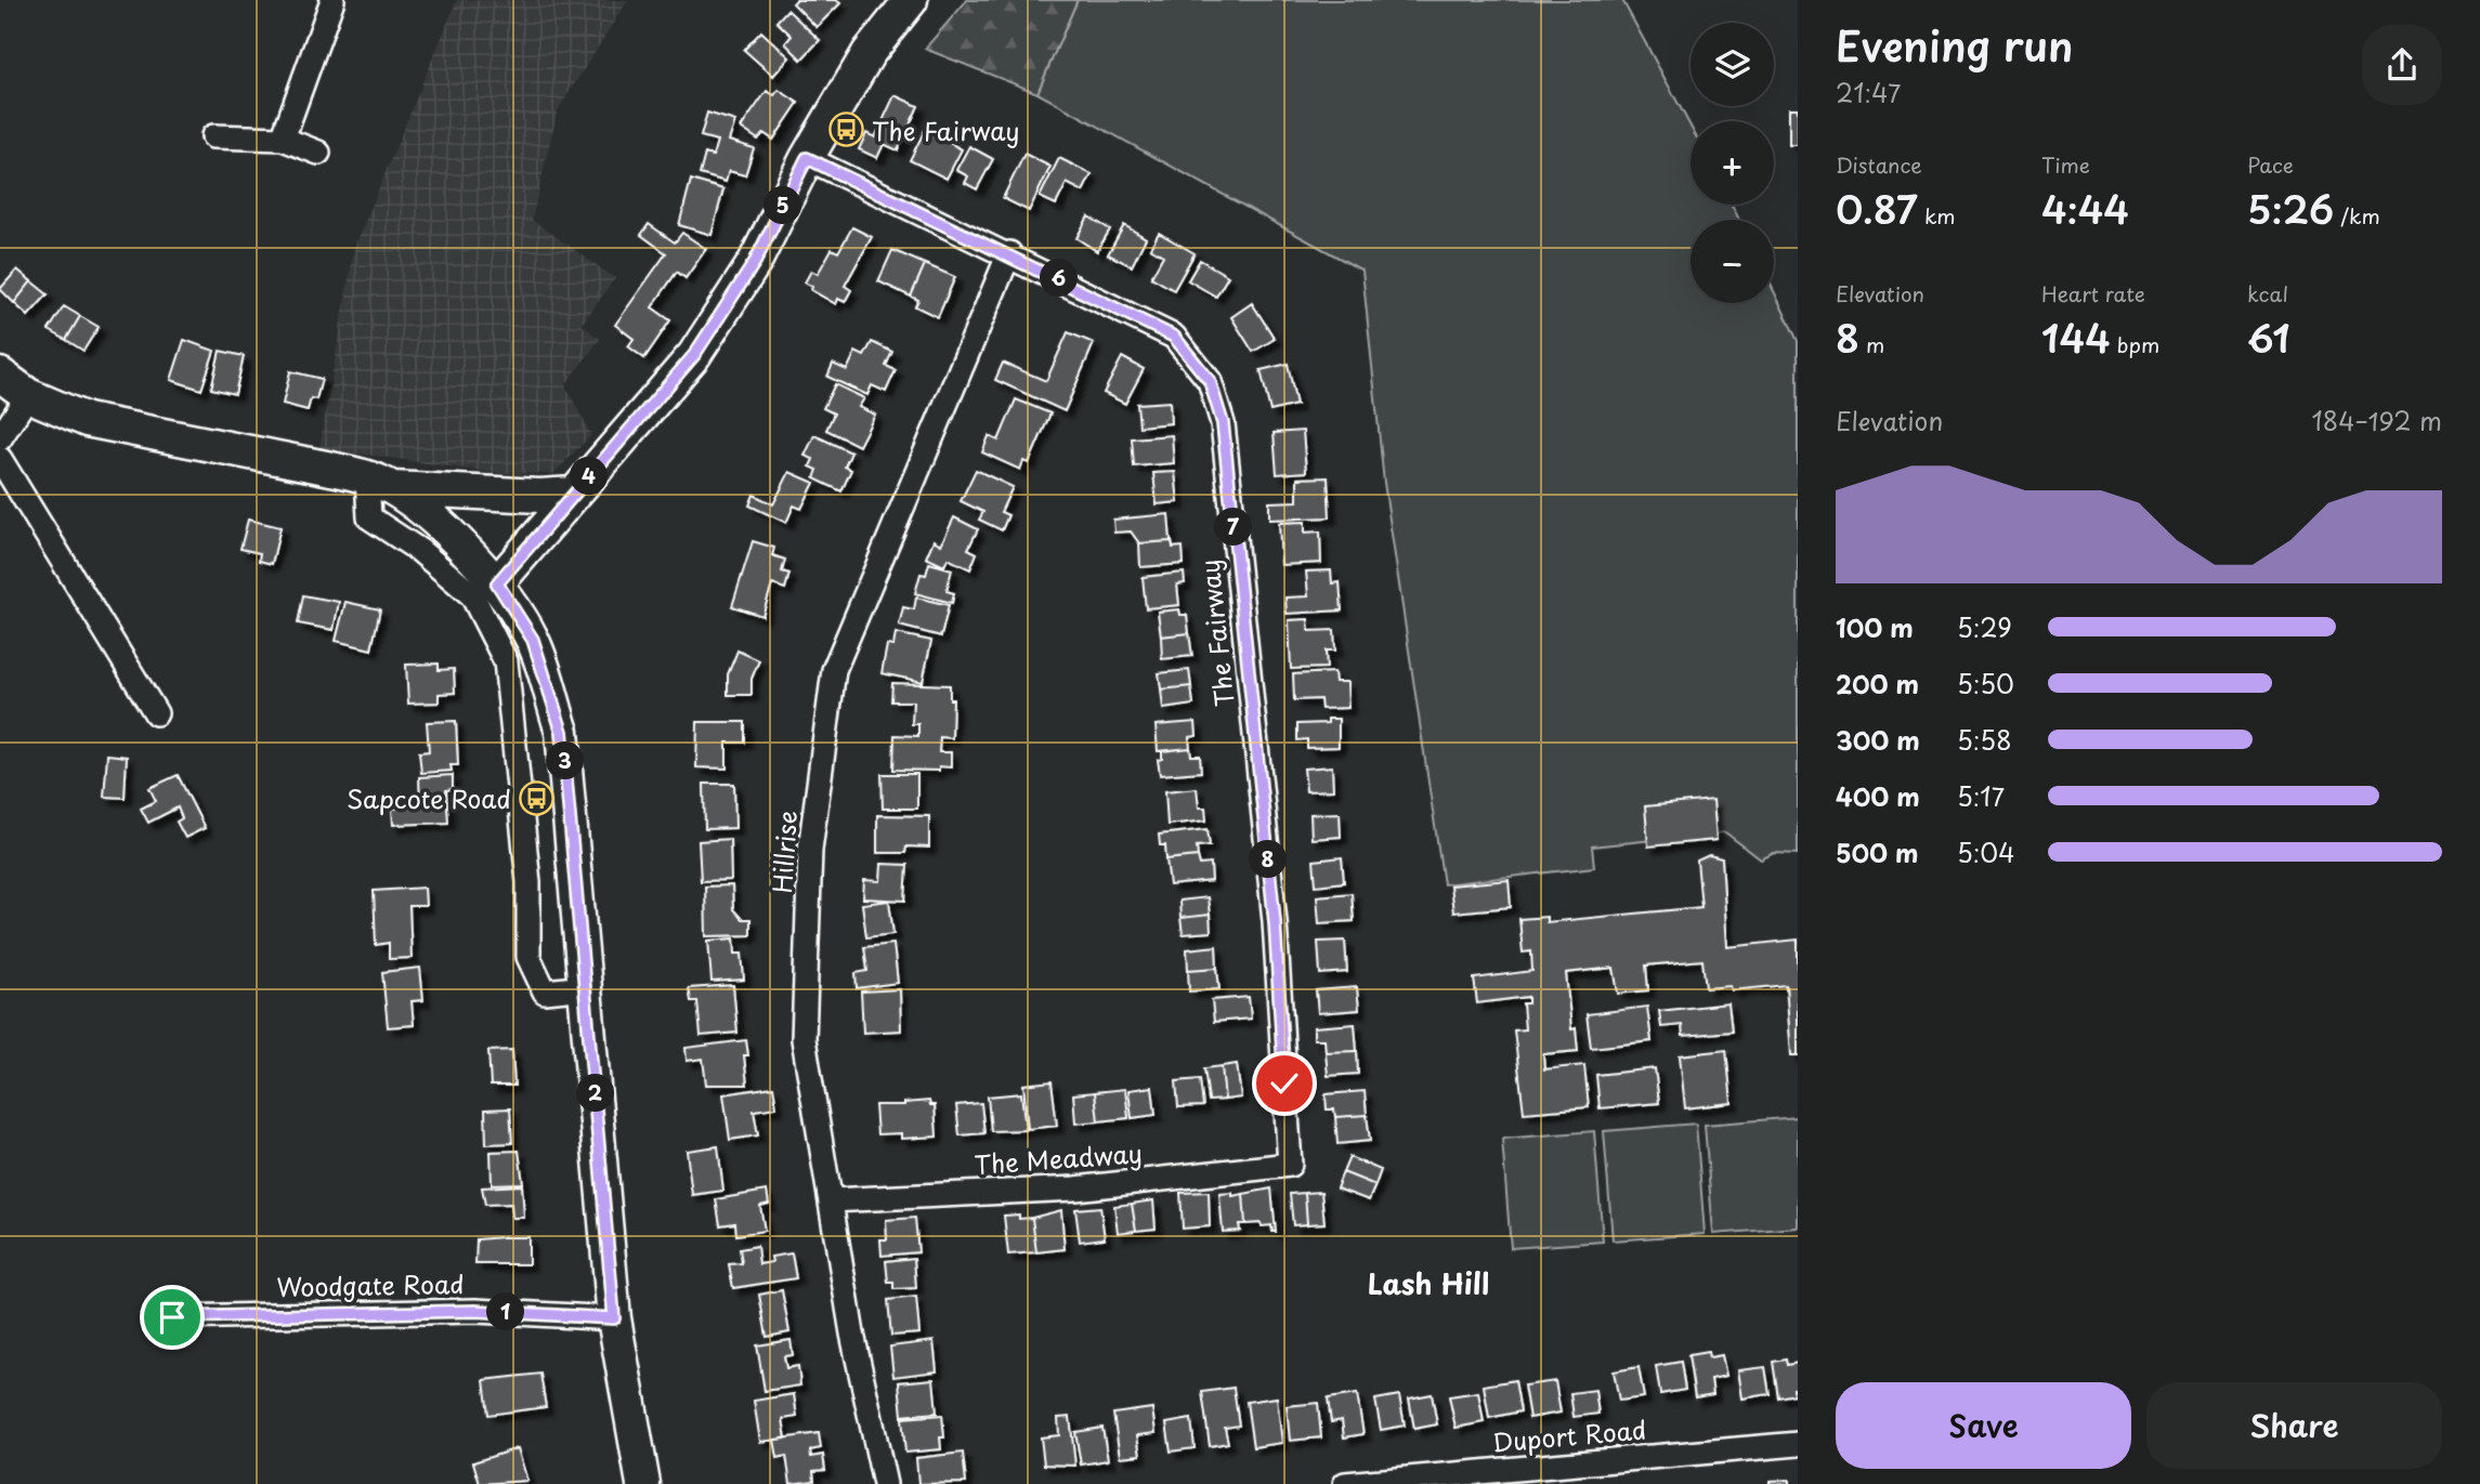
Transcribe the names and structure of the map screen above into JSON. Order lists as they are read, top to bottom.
{
  "streets": {
    "street": [
      "The Fairway",
      "Hillrise",
      "The Meadway",
      "Woodgate Road",
      "Duport Road"
    ]
  },
  "crossings": [
    ["The Fairway", "Hillrise"],
    ["The Fairway", "The Meadway"],
    ["Hillrise", "The Meadway"]
  ],
  "districts": ["Lash Hill"],
  "places": {
    "bus stop": ["The Fairway", "Sapcote Road"]
  },
  "page": {
    "heading": ["Evening run", "21:47"],
    "map_buttons": ["+", "−"],
    "stats": [
      ["Distance", "0.87 km"],
      ["Time", "4:44"],
      ["Pace", "5:26 /km"],
      ["Elevation", "8 m"],
      ["Heart rate", "144 bpm"],
      ["kcal", "61"]
    ],
    "pins": [
      "5",
      "6",
      "4",
      "7",
      "3",
      "8",
      "2",
      "1"
    ],
    "chart": ["Elevation", "184–192 m"],
    "list": [
      {
        "name": "100 m",
        "note": "5:29"
      },
      {
        "name": "200 m",
        "note": "5:50"
      },
      {
        "name": "300 m",
        "note": "5:58"
      },
      {
        "name": "400 m",
        "note": "5:17"
      },
      {
        "name": "500 m",
        "note": "5:04"
      }
    ],
    "buttons": ["Save", "Share"]
  }
}
